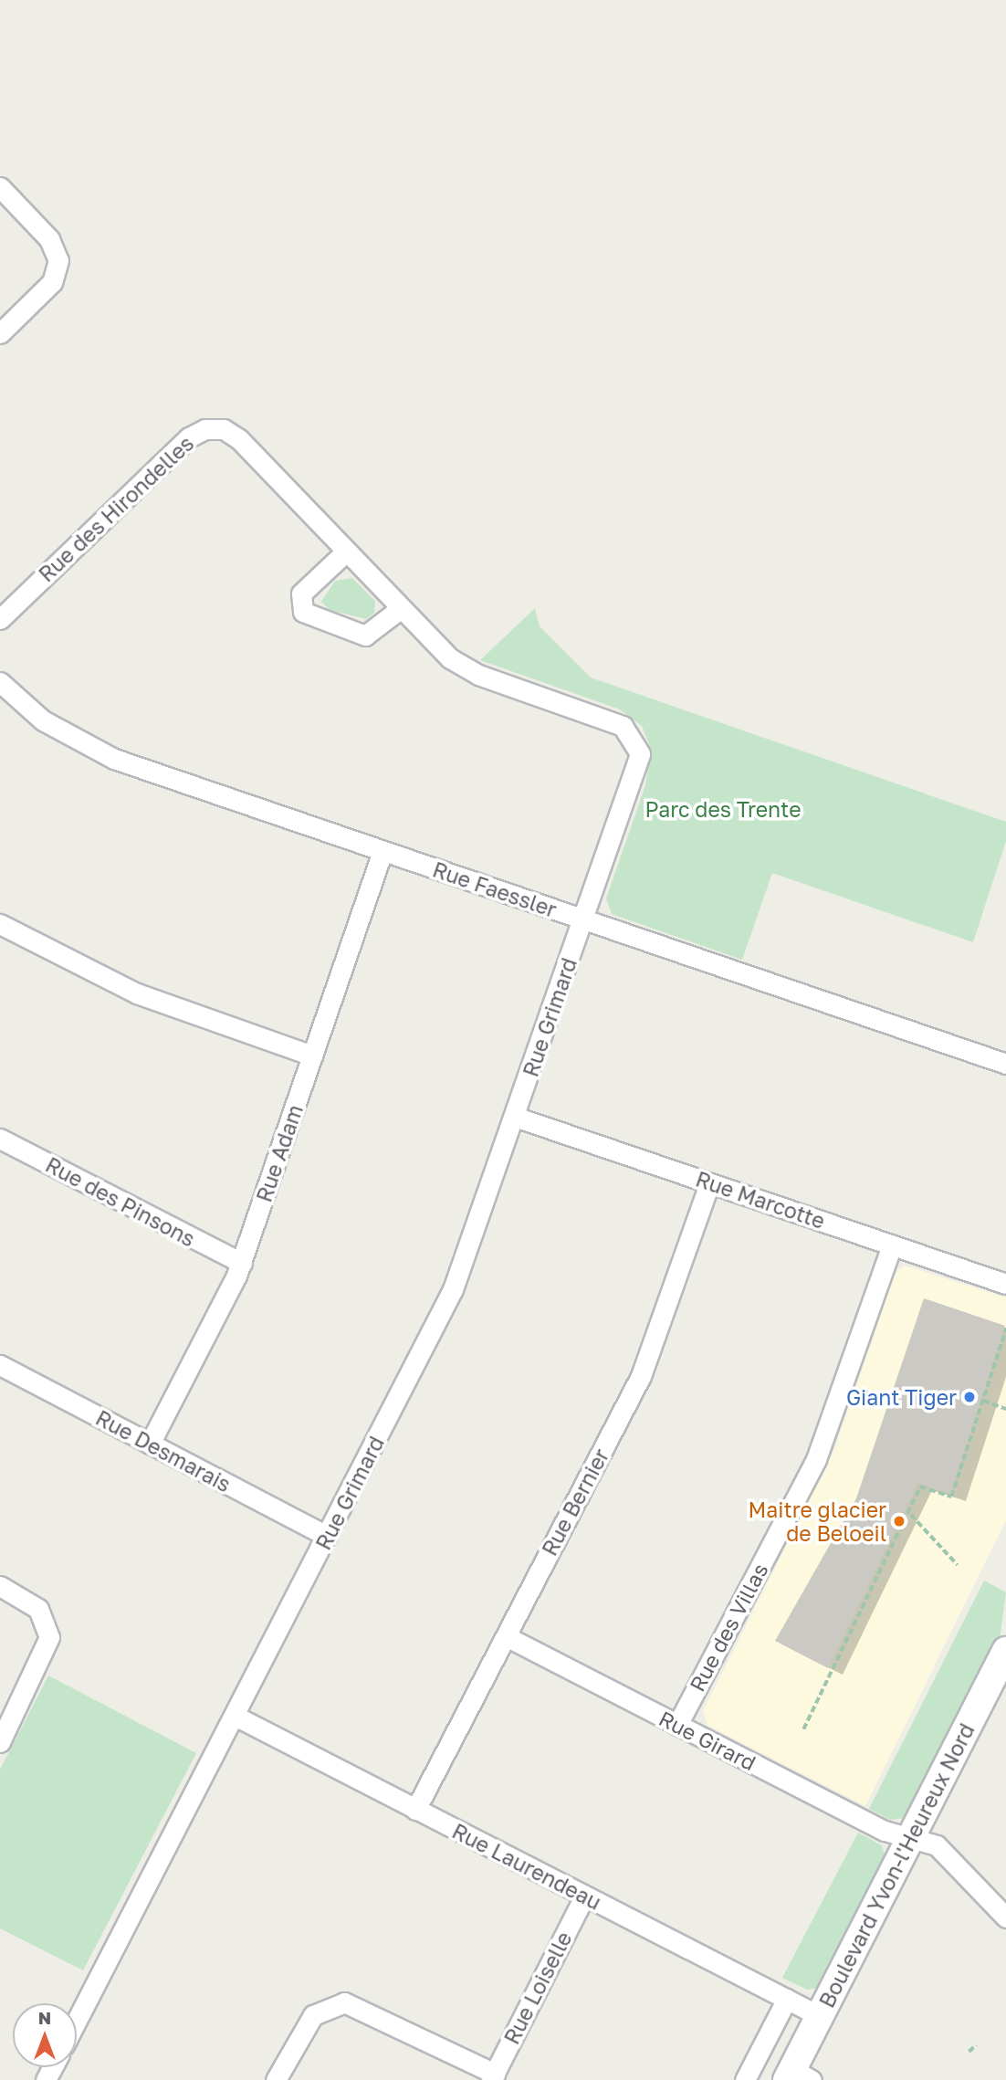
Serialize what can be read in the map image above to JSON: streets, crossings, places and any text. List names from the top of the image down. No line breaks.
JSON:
{"streets":{"street":["Rue des Hirondelles","Rue Faessler","Rue Grimard","Rue Adam","Rue Marcotte","Rue des Pinsons","Rue Desmarais","Rue Bernier","Rue des Villas","Rue Girard","Boulevard Yvon-l'Heureux Nord","Rue Laurendeau","Rue Loiselle"]},"crossings":[["Rue des Hirondelles","Rue Faessler"],["Rue des Hirondelles","Rue Grimard"],["Rue Faessler","Rue Grimard"],["Rue Faessler","Rue Adam"],["Rue Grimard","Rue Marcotte"],["Rue Grimard","Rue Desmarais"],["Rue Grimard","Rue Laurendeau"],["Rue Adam","Rue des Pinsons"],["Rue Adam","Rue Desmarais"],["Rue Marcotte","Rue Bernier"],["Rue Marcotte","Rue des Villas"],["Rue Bernier","Rue Girard"],["Rue Bernier","Rue Laurendeau"],["Rue des Villas","Rue Girard"],["Rue Girard","Boulevard Yvon-l'Heureux Nord"],["Boulevard Yvon-l'Heureux Nord","Rue Laurendeau"],["Rue Laurendeau","Rue Loiselle"]],"parks":["Parc des Trente"],"places":["Giant Tiger","Maitre glacier de Beloeil"],"north":"top"}
